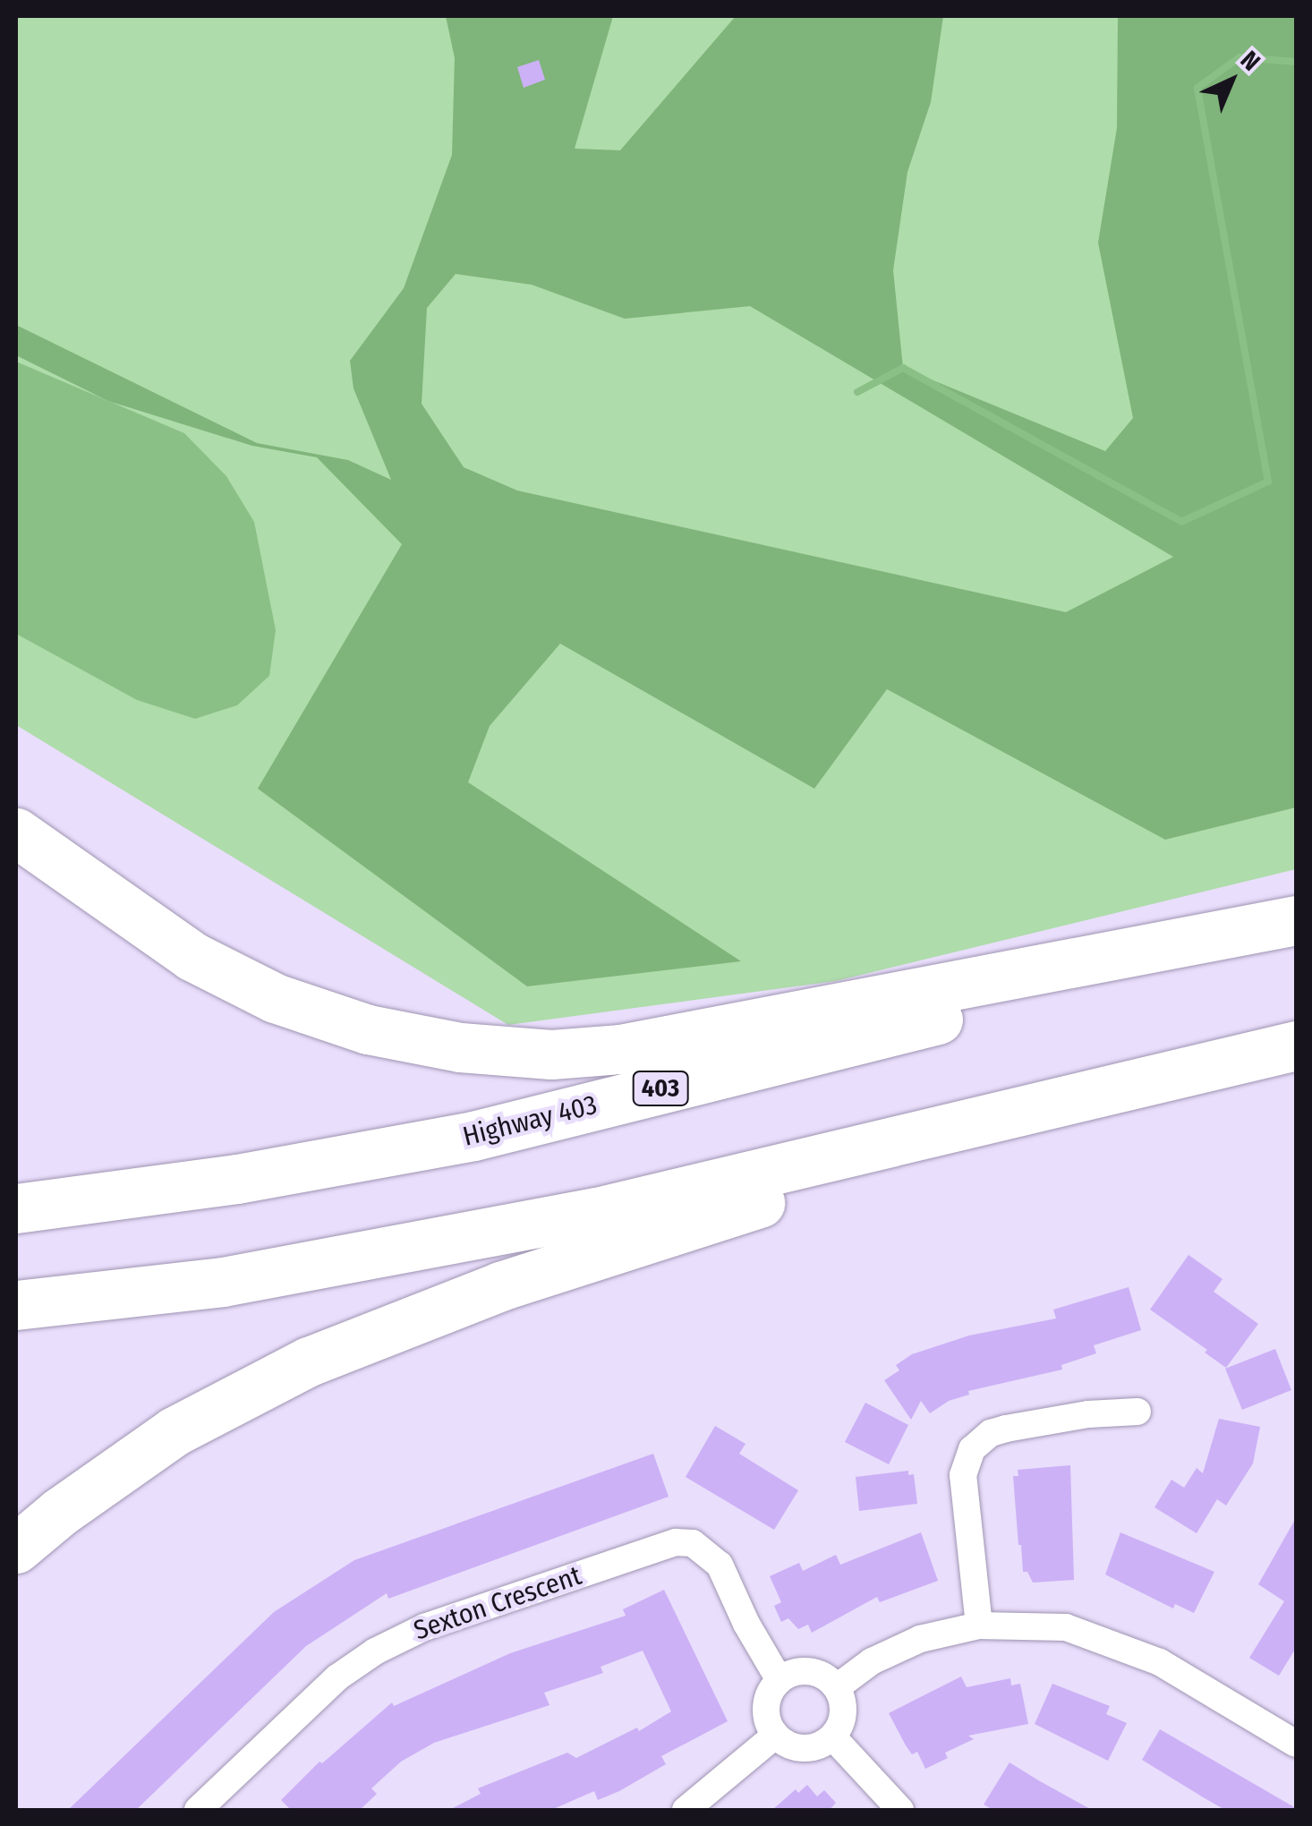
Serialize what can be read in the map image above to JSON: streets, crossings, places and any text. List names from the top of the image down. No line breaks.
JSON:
{"streets":{"highway":["403","Highway 403"],"street":["Sexton Crescent"]},"north":"top right"}
